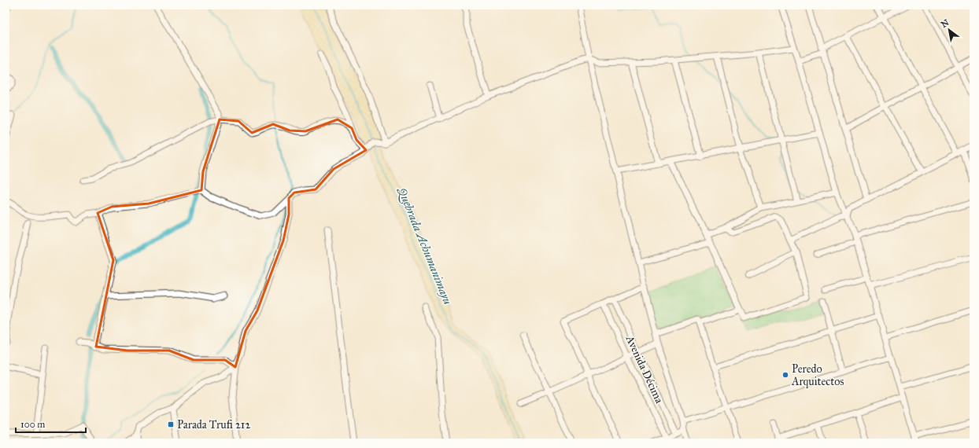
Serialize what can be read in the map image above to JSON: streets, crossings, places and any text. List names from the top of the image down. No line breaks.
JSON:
{"streets":{"street":["Avenida Décima"]},"water":["Quebrada Achumanimayu"],"places":{"other":["Peredo Arquitectos"],"transit":["Parada Trufi 212"]},"scale_bar":"100 m","north":"top left"}
